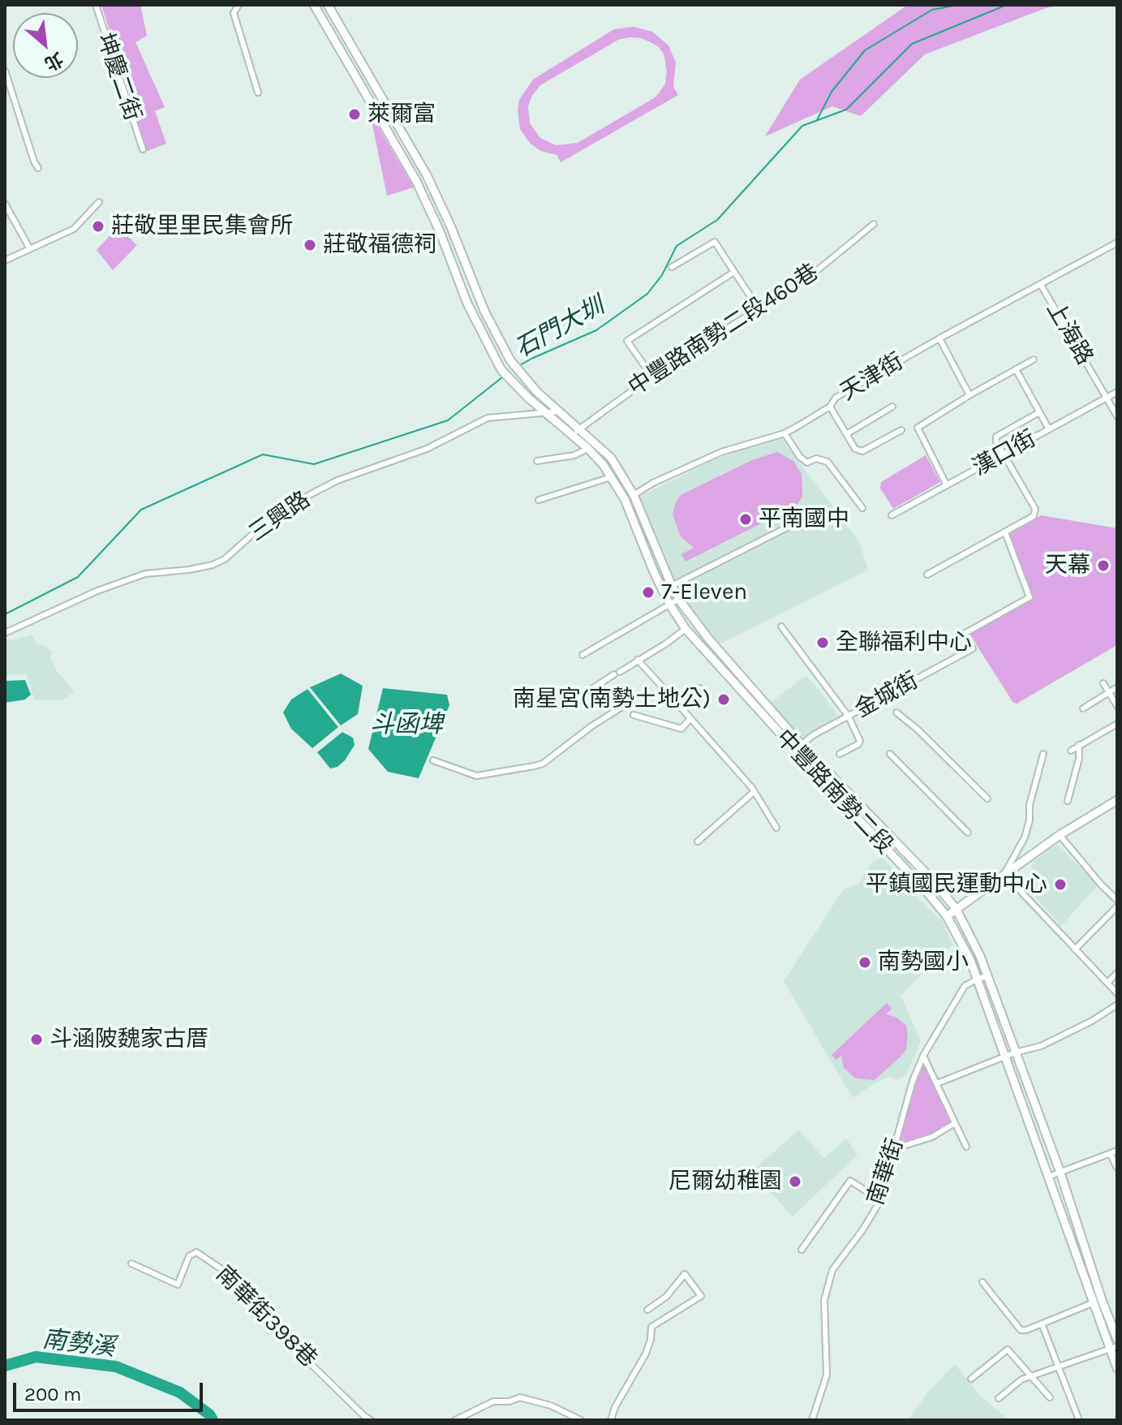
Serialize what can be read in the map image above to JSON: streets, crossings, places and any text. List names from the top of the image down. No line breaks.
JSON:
{"streets":{"main road":["中豐路南勢二段"],"street":["坤慶二街","中豐路南勢二段460巷","上海路","天津街","漢口街","三興路","金城街","南華街","南華街398巷"]},"crossings":[["中豐路南勢二段460巷","中豐路南勢二段"],["上海路","天津街"],["上海路","漢口街"],["天津街","中豐路南勢二段"],["三興路","中豐路南勢二段"],["金城街","中豐路南勢二段"],["中豐路南勢二段","南華街"]],"water":["石門大圳","斗函埤","南勢溪"],"places":["萊爾富","莊敬里里民集會所","莊敬福德祠","平南國中","天幕","7-Eleven","全聯福利中心","南星宮(南勢土地公)","平鎮國民運動中心","南勢國小","斗涵陂魏家古厝","尼爾幼稚園"],"scale_bar":"200 m","north":"bottom right"}
